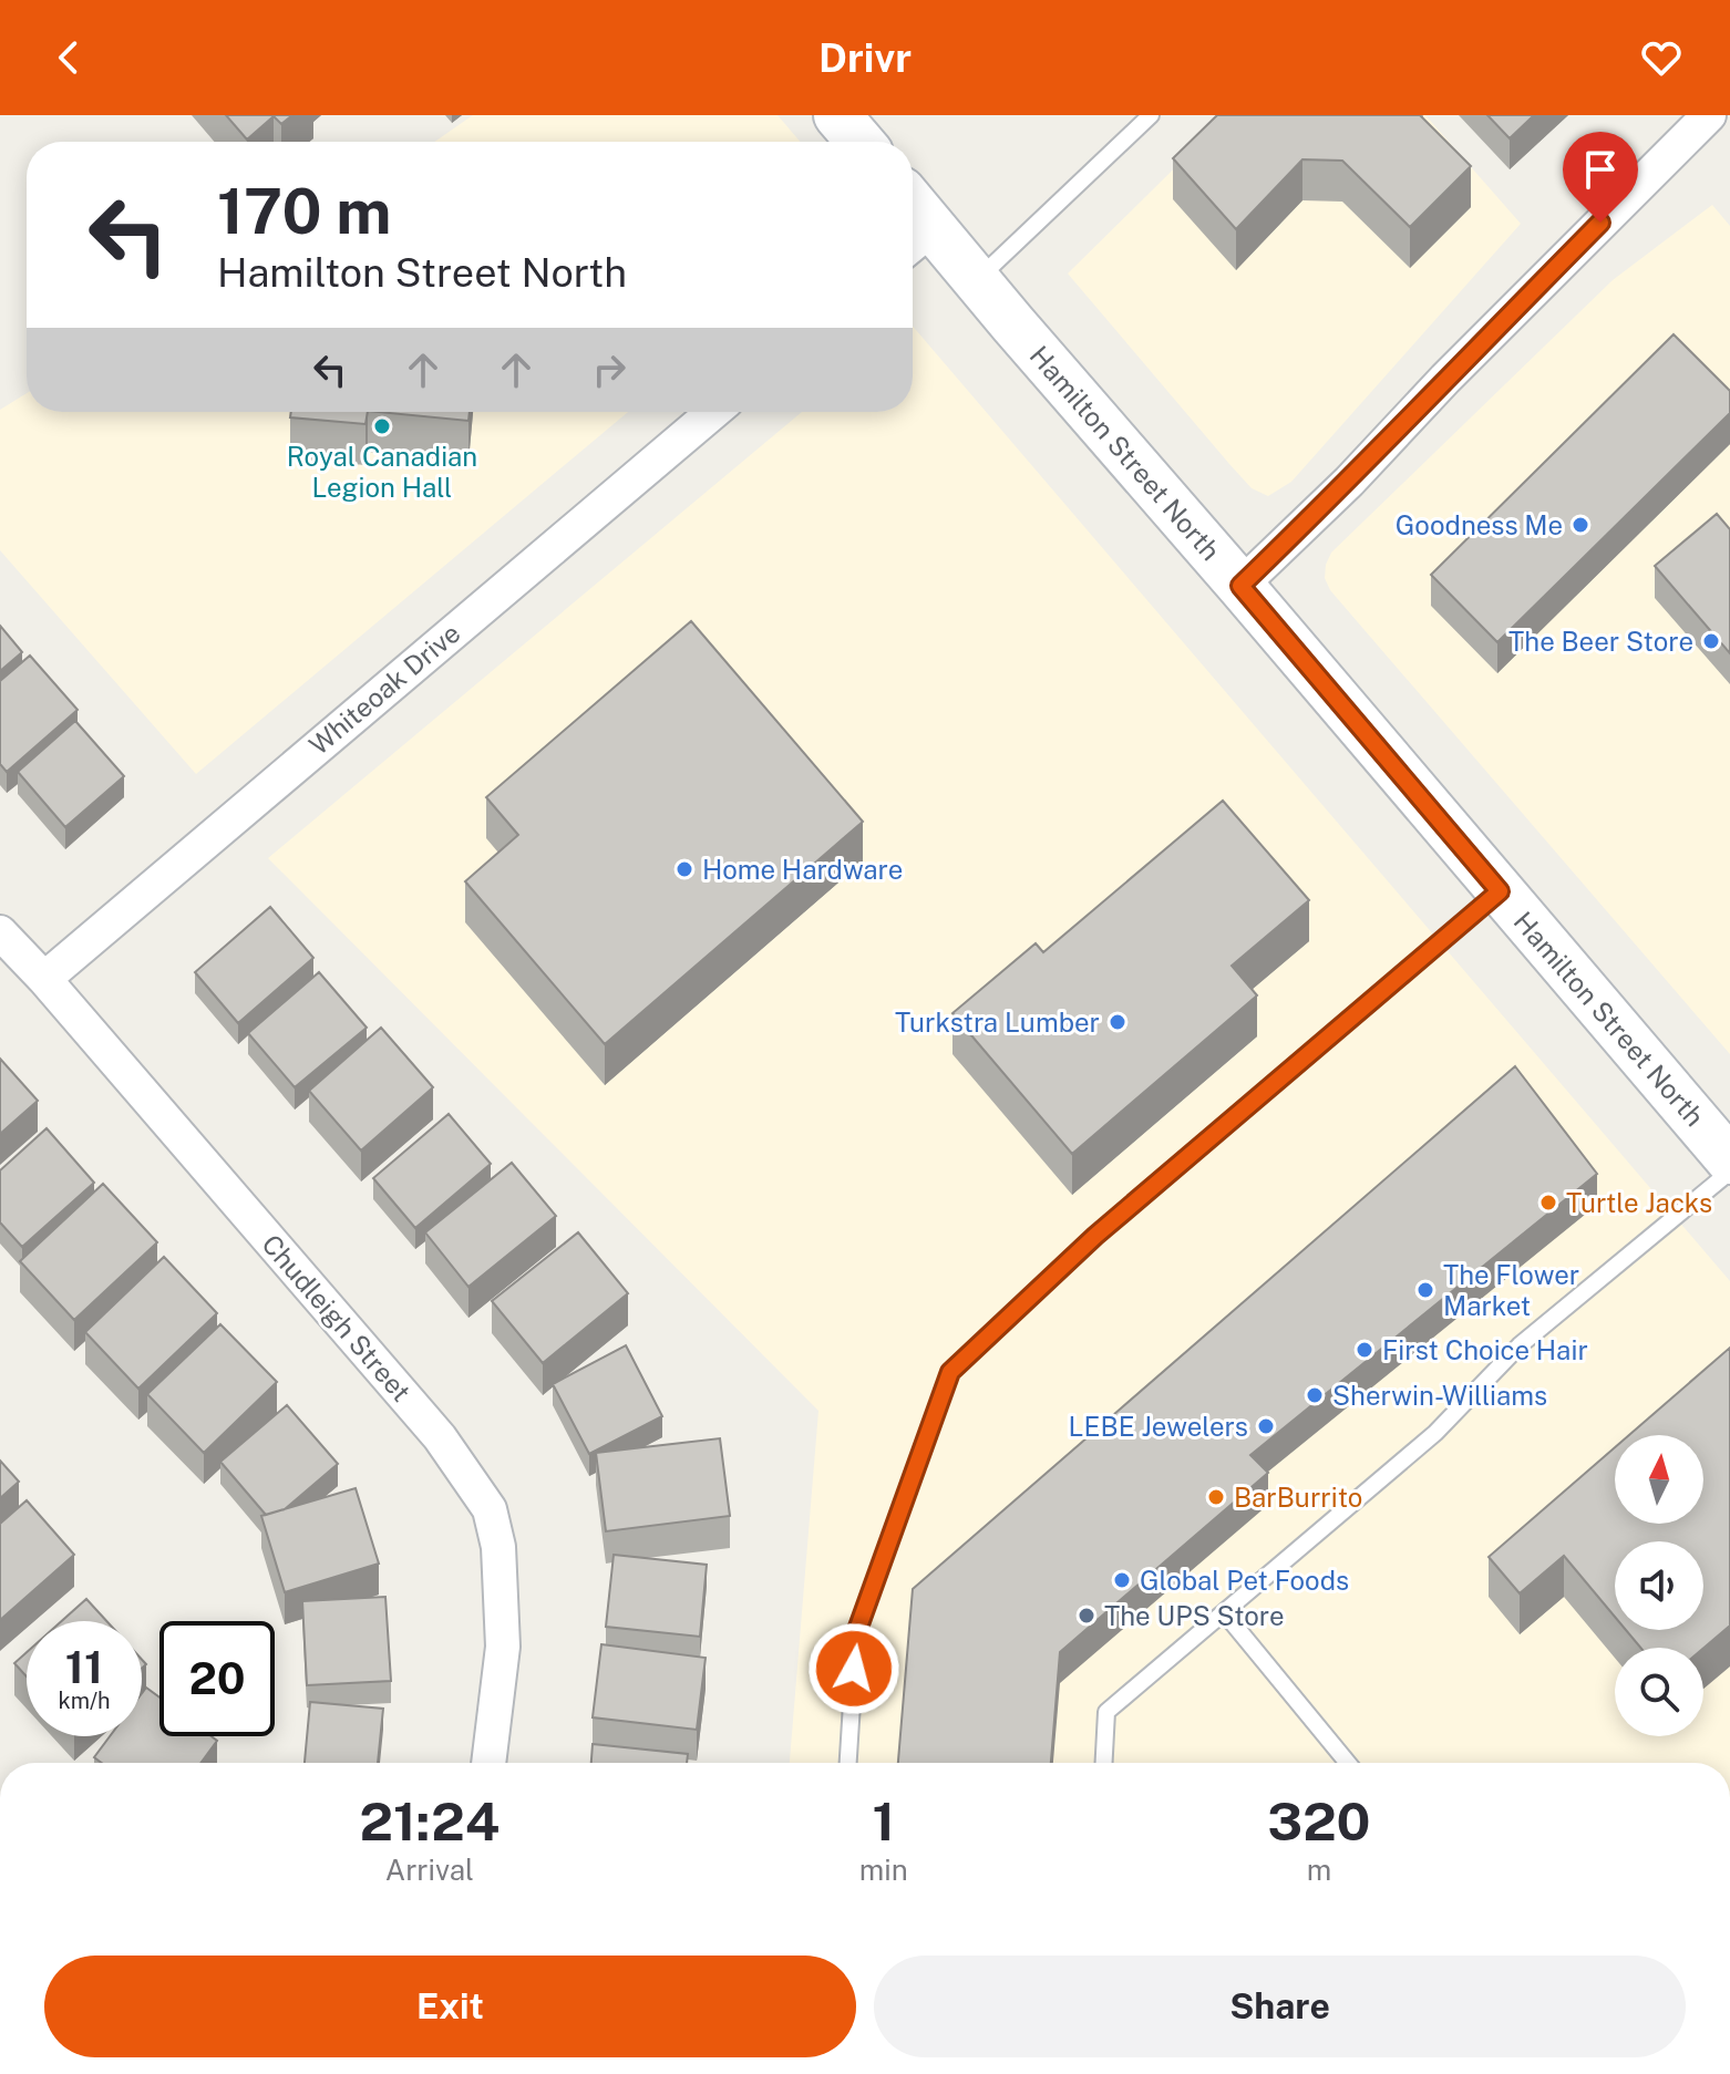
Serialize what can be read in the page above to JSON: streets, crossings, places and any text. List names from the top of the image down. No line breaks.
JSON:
{"streets":{"main road":["Hamilton Street North"],"street":["Whiteoak Drive","Chudleigh Street"]},"crossings":[["Whiteoak Drive","Chudleigh Street"]],"places":["Royal Canadian Legion Hall","Goodness Me","The Beer Store","Home Hardware","Turkstra Lumber","Turtle Jacks","The Flower Market","First Choice Hair","Sherwin-Williams","LEBE Jewelers","BarBurrito","Global Pet Foods","The UPS Store"],"north":"top","page":{"header":"Drivr","turn":["170 m","Hamilton Street North"],"speed":"11 km/h","limit":"20","eta":["21:24","Arrival","1","min","320","m"],"buttons":["Exit","Share"]}}
